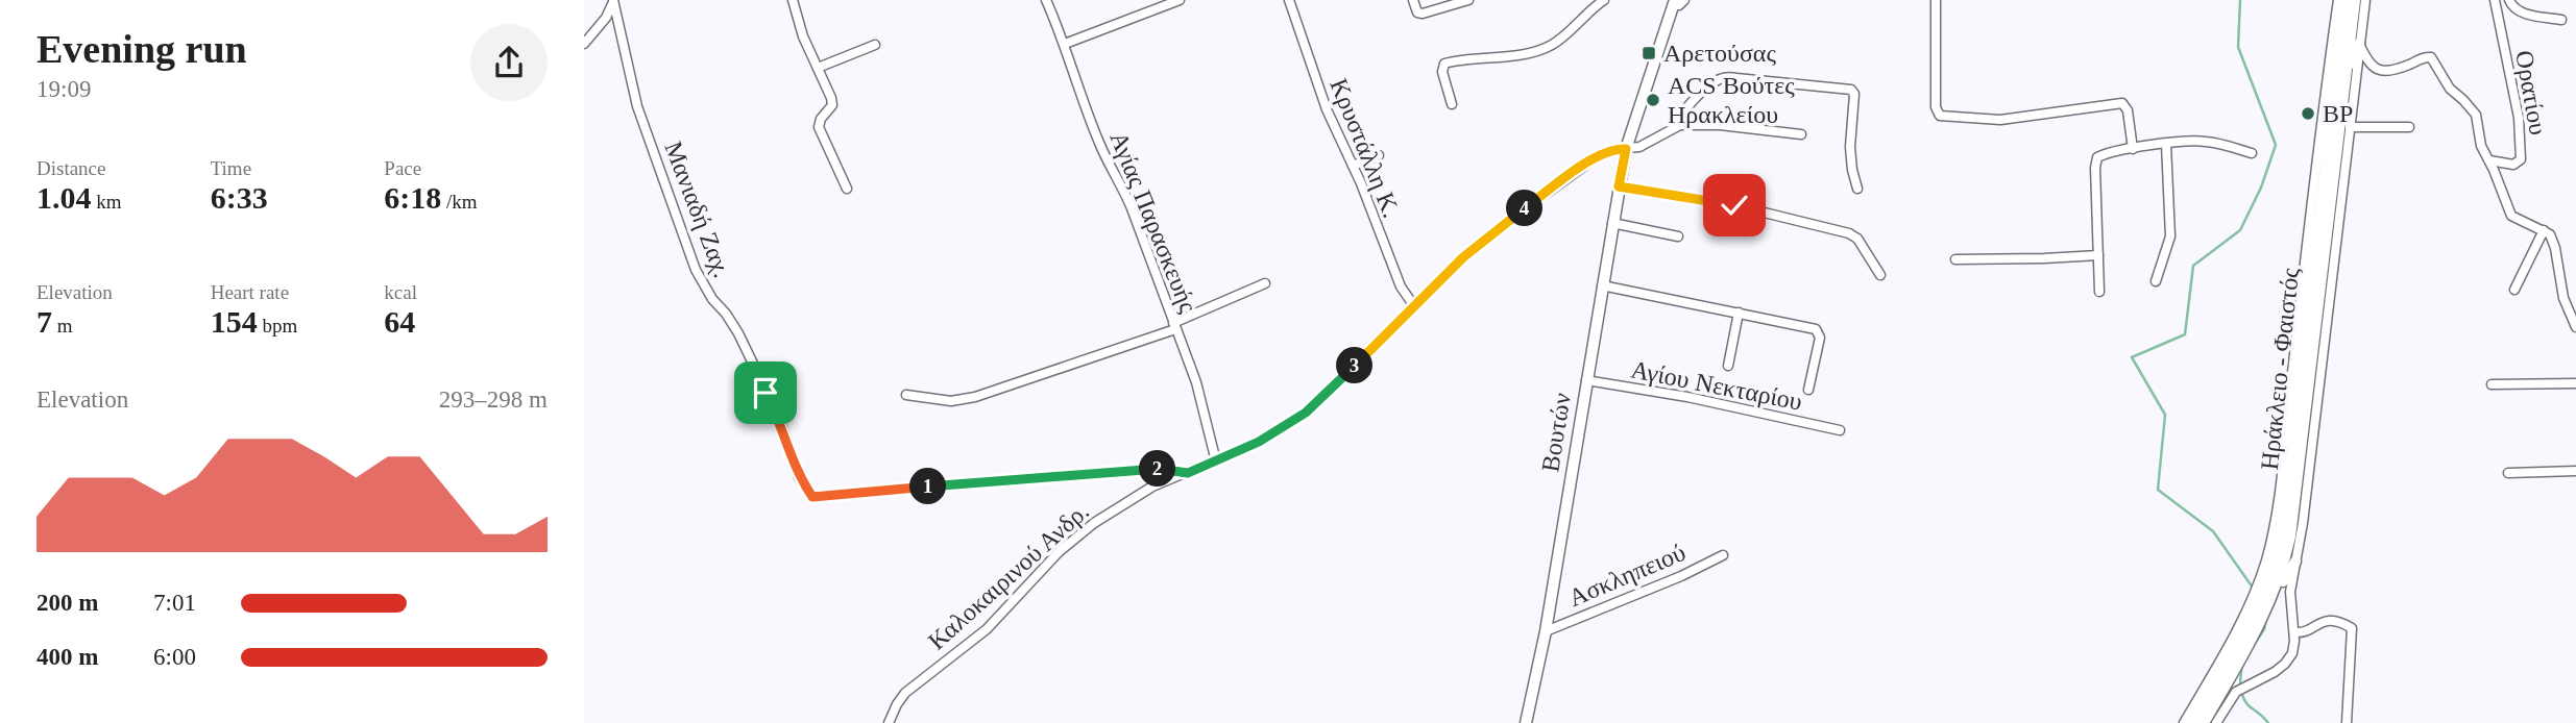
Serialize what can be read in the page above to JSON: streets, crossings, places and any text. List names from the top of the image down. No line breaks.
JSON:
{"streets":{"main road":["Ηράκλειο - Φαιστός","Βουτών"],"street":["Ορατίου","Κρυστάλλη Κ.","Μανιαδή Ζαχ.","Αγίας Παρασκευής","Αγίου Νεκταρίου","Ασκληπειού","Καλοκαιρινού Ανδρ."]},"crossings":[["Κρυστάλλη Κ.","Καλοκαιρινού Ανδρ."],["Μανιαδή Ζαχ.","Καλοκαιρινού Ανδρ."],["Αγίας Παρασκευής","Καλοκαιρινού Ανδρ."],["Αγίου Νεκταρίου","Βουτών"],["Βουτών","Ασκληπειού"],["Βουτών","Καλοκαιρινού Ανδρ."]],"places":{"transit":["Αρετούσας"],"other":["ACS Βούτες Ηρακλείου","BP"]},"page":{"heading":["Evening run","19:09"],"stats":[["Distance","1.04 km"],["Time","6:33"],["Pace","6:18 /km"],["Elevation","7 m"],["Heart rate","154 bpm"],["kcal","64"]],"pins":["4","3","2","1"],"chart":["Elevation","293–298 m"],"list":[{"name":"200 m","note":"7:01"},{"name":"400 m","note":"6:00"}]}}
